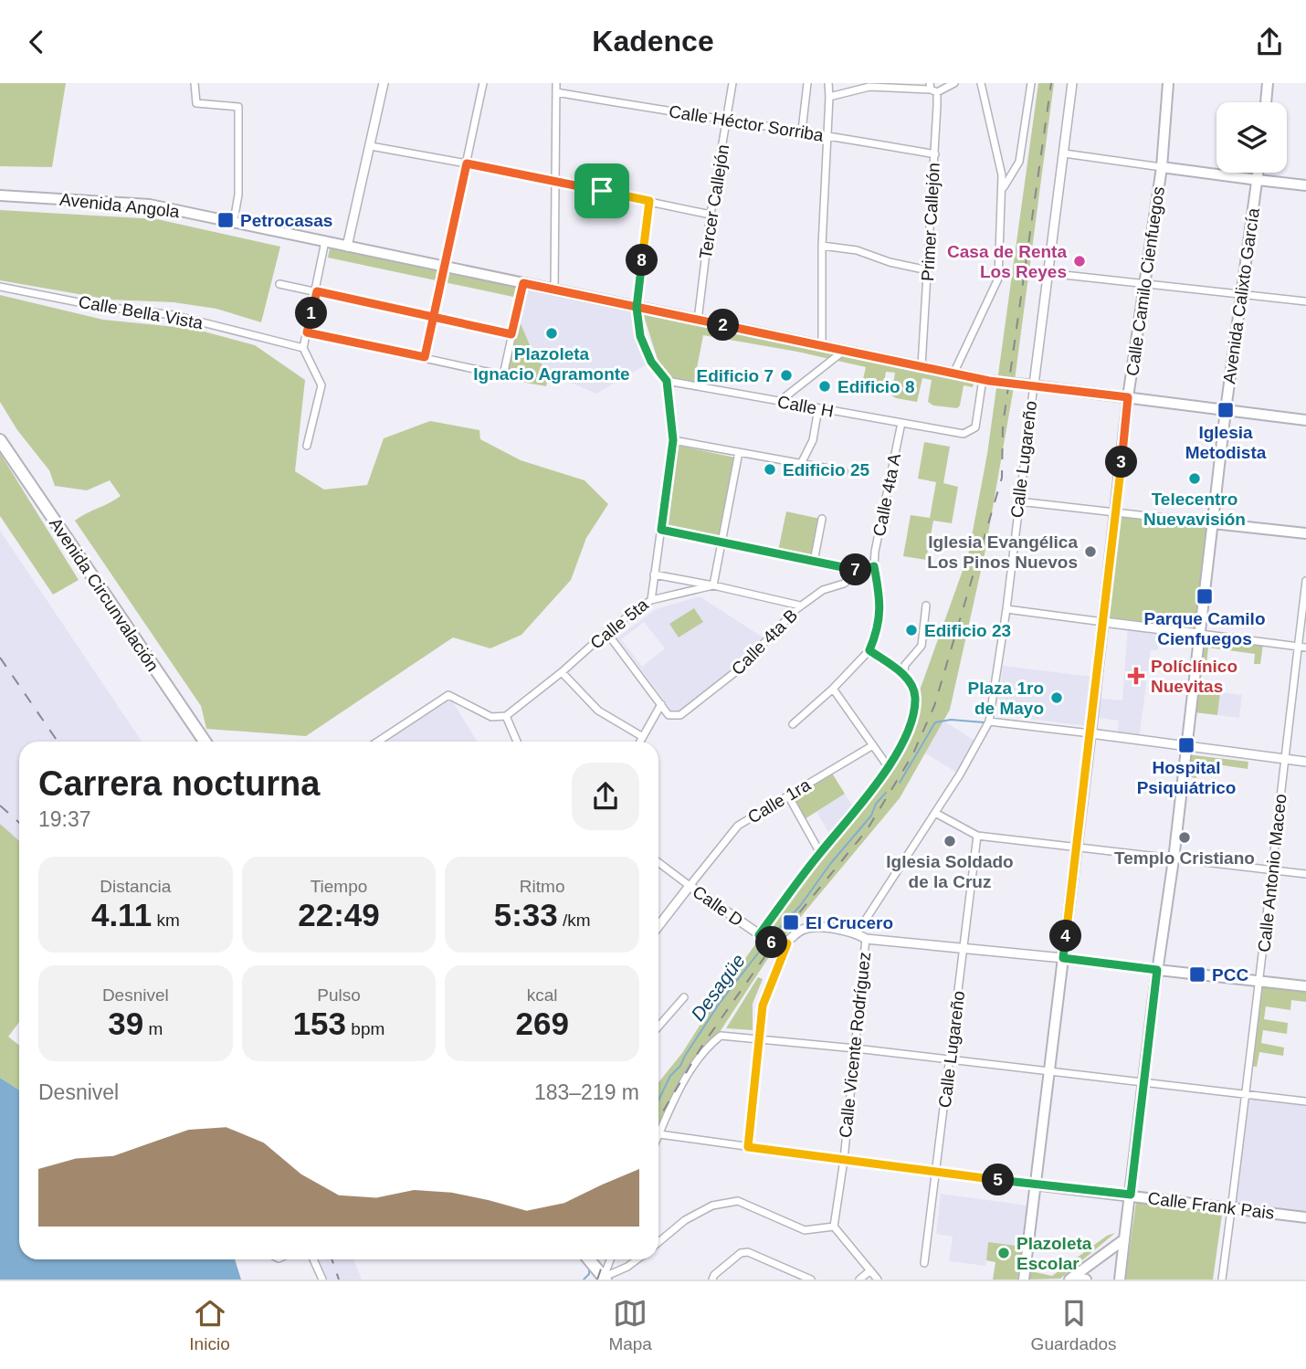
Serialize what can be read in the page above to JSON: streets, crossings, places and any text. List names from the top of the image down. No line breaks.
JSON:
{"streets":{"highway":["Avenida Circunvalación"],"main road":["Avenida Angola","Calle Camilo Cienfuegos","Avenida Calixto García","Calle Frank Pais"],"street":["Calle Héctor Sorriba","Tercer Callejón","Primer Callejón","Calle Bella Vista","Calle H","Calle Lugareño","Calle 4ta A","Calle 5ta","Calle 4ta B","Calle 1ra","Calle Antonio Maceo","Calle D","Calle Vicente Rodríguez"]},"crossings":[["Calle Héctor Sorriba","Tercer Callejón"],["Calle Héctor Sorriba","Primer Callejón"],["Tercer Callejón","Avenida Angola"],["Avenida Angola","Primer Callejón"],["Avenida Angola","Calle Camilo Cienfuegos"],["Avenida Angola","Avenida Calixto García"],["Avenida Angola","Calle H"],["Avenida Angola","Calle Lugareño"],["Calle Camilo Cienfuegos","Calle Frank Pais"],["Avenida Calixto García","Calle Frank Pais"],["Calle H","Calle 4ta A"],["Calle H","Calle 5ta"],["Calle Lugareño","Calle Vicente Rodríguez"],["Calle Lugareño","Calle Frank Pais"],["Calle 4ta A","Calle 4ta B"],["Calle 1ra","Calle D"],["Calle Antonio Maceo","Calle Frank Pais"],["Calle Vicente Rodríguez","Calle Frank Pais"]],"water":["Desagüe"],"places":{"transit":["Petrocasas","Iglesia Metodista","Parque Camilo Cienfuegos","Hospital Psiquiátrico","El Crucero","PCC"],"other":["Casa de Renta Los Reyes","Plazoleta Ignacio Agramonte","Edificio 7","Edificio 8","Edificio 25","Telecentro Nuevavisión","Iglesia Evangélica Los Pinos Nuevos","Edificio 23","Plaza 1ro de Mayo","Templo Cristiano","Iglesia Soldado de la Cruz","Plazoleta Escolar"],"health":["Políclínico Nuevitas"]},"page":{"header":"Kadence","pins":["8","1","2","3","7","4","6","5"],"heading":["Carrera nocturna","19:37"],"stats":[["Distancia","4.11 km"],["Tiempo","22:49"],["Ritmo","5:33 /km"],["Desnivel","39 m"],["Pulso","153 bpm"],["kcal","269"]],"chart":["Desnivel","183–219 m"],"tabs":["Inicio","Mapa","Guardados"]}}
